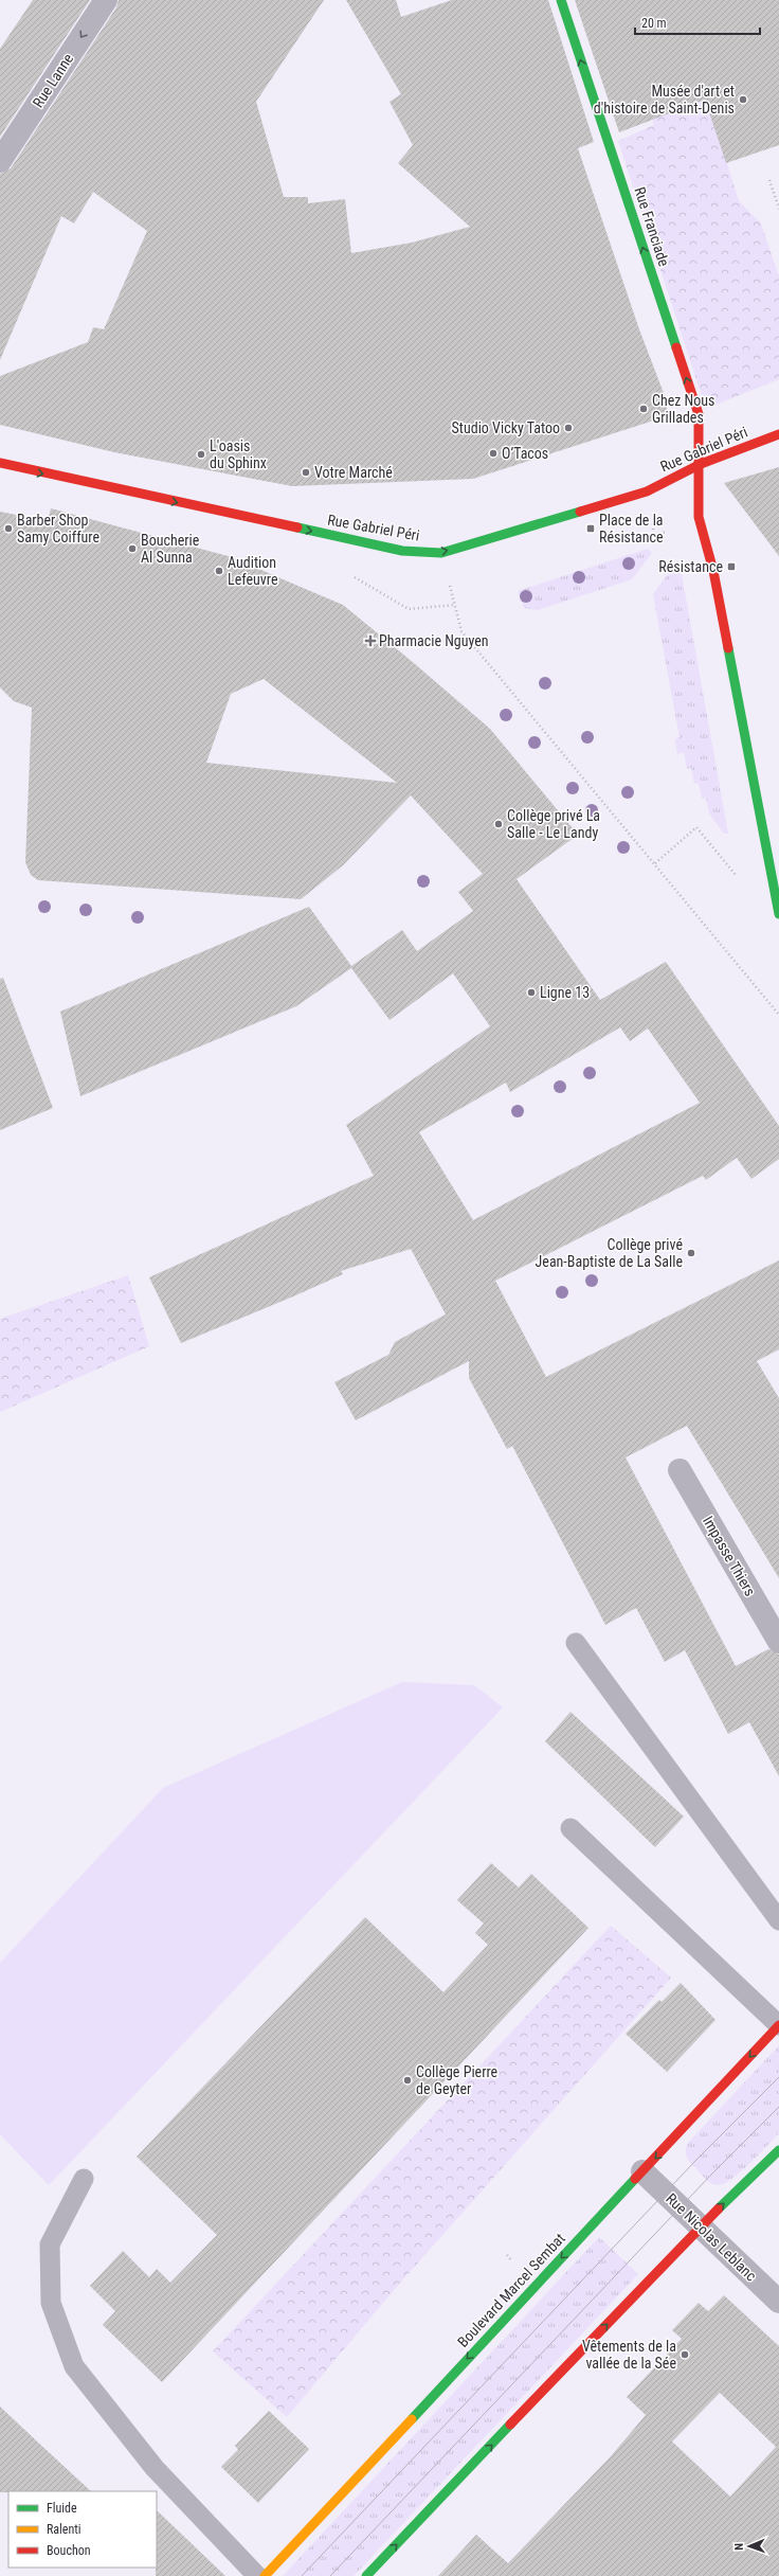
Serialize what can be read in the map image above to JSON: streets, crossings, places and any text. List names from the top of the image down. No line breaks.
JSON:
{"streets":{"street":["Rue Lanne","Rue Franciade","Rue Gabriel Péri","Impasse Thiers","Rue Nicolas Leblanc","Boulevard Marcel Sembat"]},"crossings":[["Rue Franciade","Rue Gabriel Péri"],["Rue Nicolas Leblanc","Boulevard Marcel Sembat"]],"one_way":["Rue Lanne","Rue Franciade","Rue Gabriel Péri"],"places":{"other":["Musée d'art et d'histoire de Saint-Denis","Chez Nous Grillades","Studio Vicky Tatoo","O’Tacos","L'oasis du Sphinx","Votre Marché","Barber Shop Samy Coiffure","Boucherie Al Sunna","Audition Lefeuvre","Collège privé La Salle - Le Landy","Ligne 13","Collège privé Jean-Baptiste de La Salle","Collège Pierre de Geyter","Vêtements de la vallée de la Sée"],"transit":["Place de la Résistance","Résistance"],"health":["Pharmacie Nguyen"]},"legend":["Fluide","Ralenti","Bouchon"],"scale_bar":"20 m","north":"left"}
